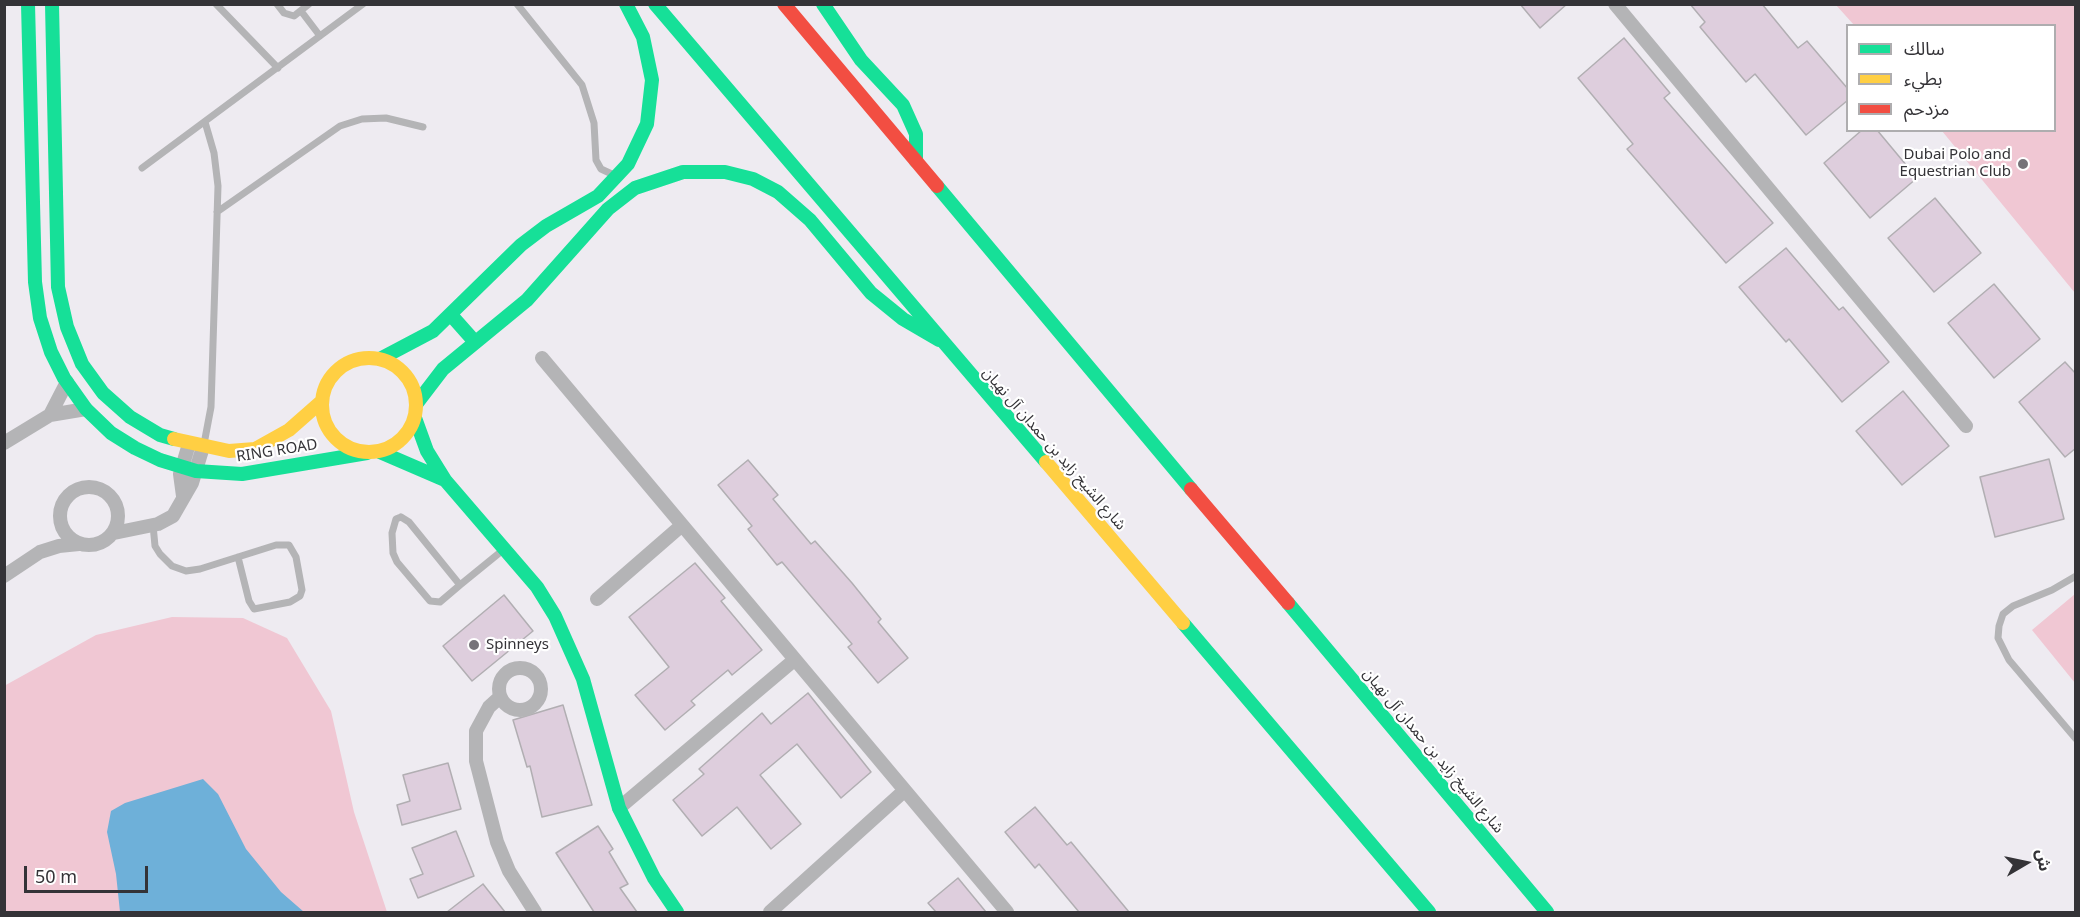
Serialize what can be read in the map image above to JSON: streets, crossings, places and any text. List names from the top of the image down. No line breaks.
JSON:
{"streets":{"street":["شارع الشيخ زايد بن حمدان آل نهيان","RING ROAD"]},"places":["Dubai Polo and Equestrian Club","Spinneys"],"legend":["سالك","بطيء","مزدحم"],"scale_bar":"50 m","north":"right"}
